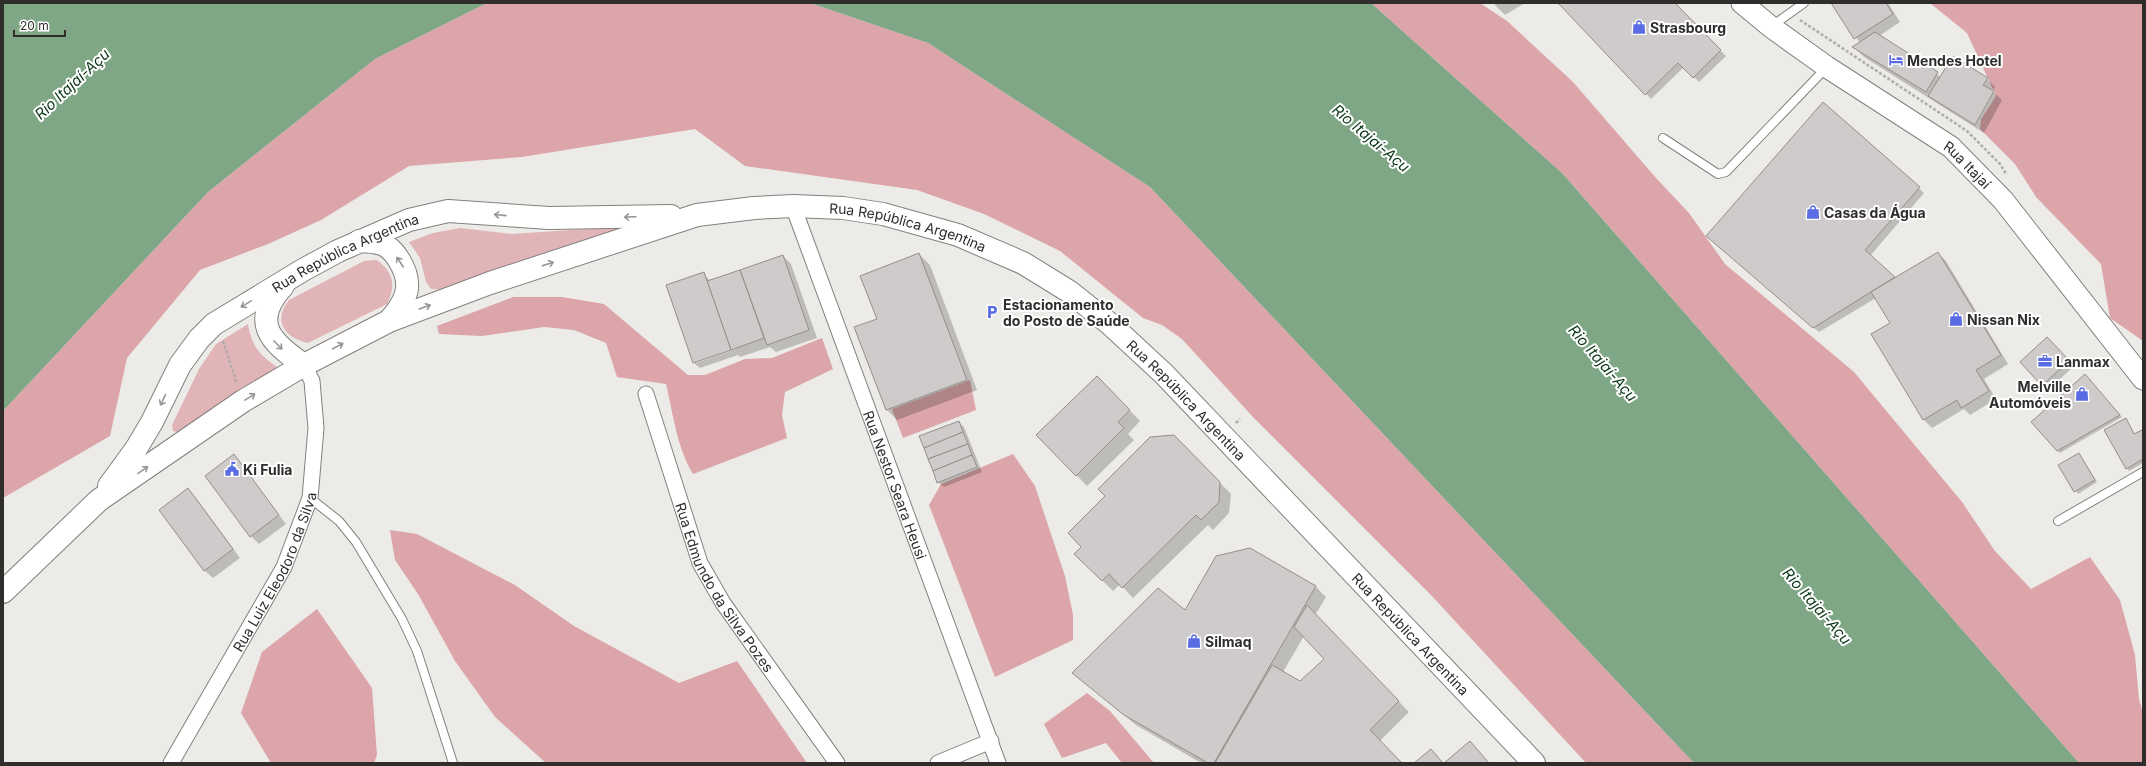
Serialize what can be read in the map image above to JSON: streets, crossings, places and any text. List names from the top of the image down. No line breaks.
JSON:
{"streets":{"main road":["Rua Itajaí","Rua República Argentina"],"street":["Rua Nestor Seara Heusi","Rua Luiz Eleodoro da Silva","Rua Edmundo da Silva Pozes"]},"crossings":[["Rua República Argentina","Rua Nestor Seara Heusi"],["Rua República Argentina","Rua Luiz Eleodoro da Silva"]],"water":["Rio Itajaí-Açu"],"places":{"shop":["Strasbourg","Casas da Água","Nissan Nix","Melville Automóveis","Silmaq"],"hotel":["Mendes Hotel"],"parking":["Estacionamento do Posto de Saúde"],"office":["Lanmax"],"public building":["Ki Fulia"]},"scale_bar":"20 m"}
